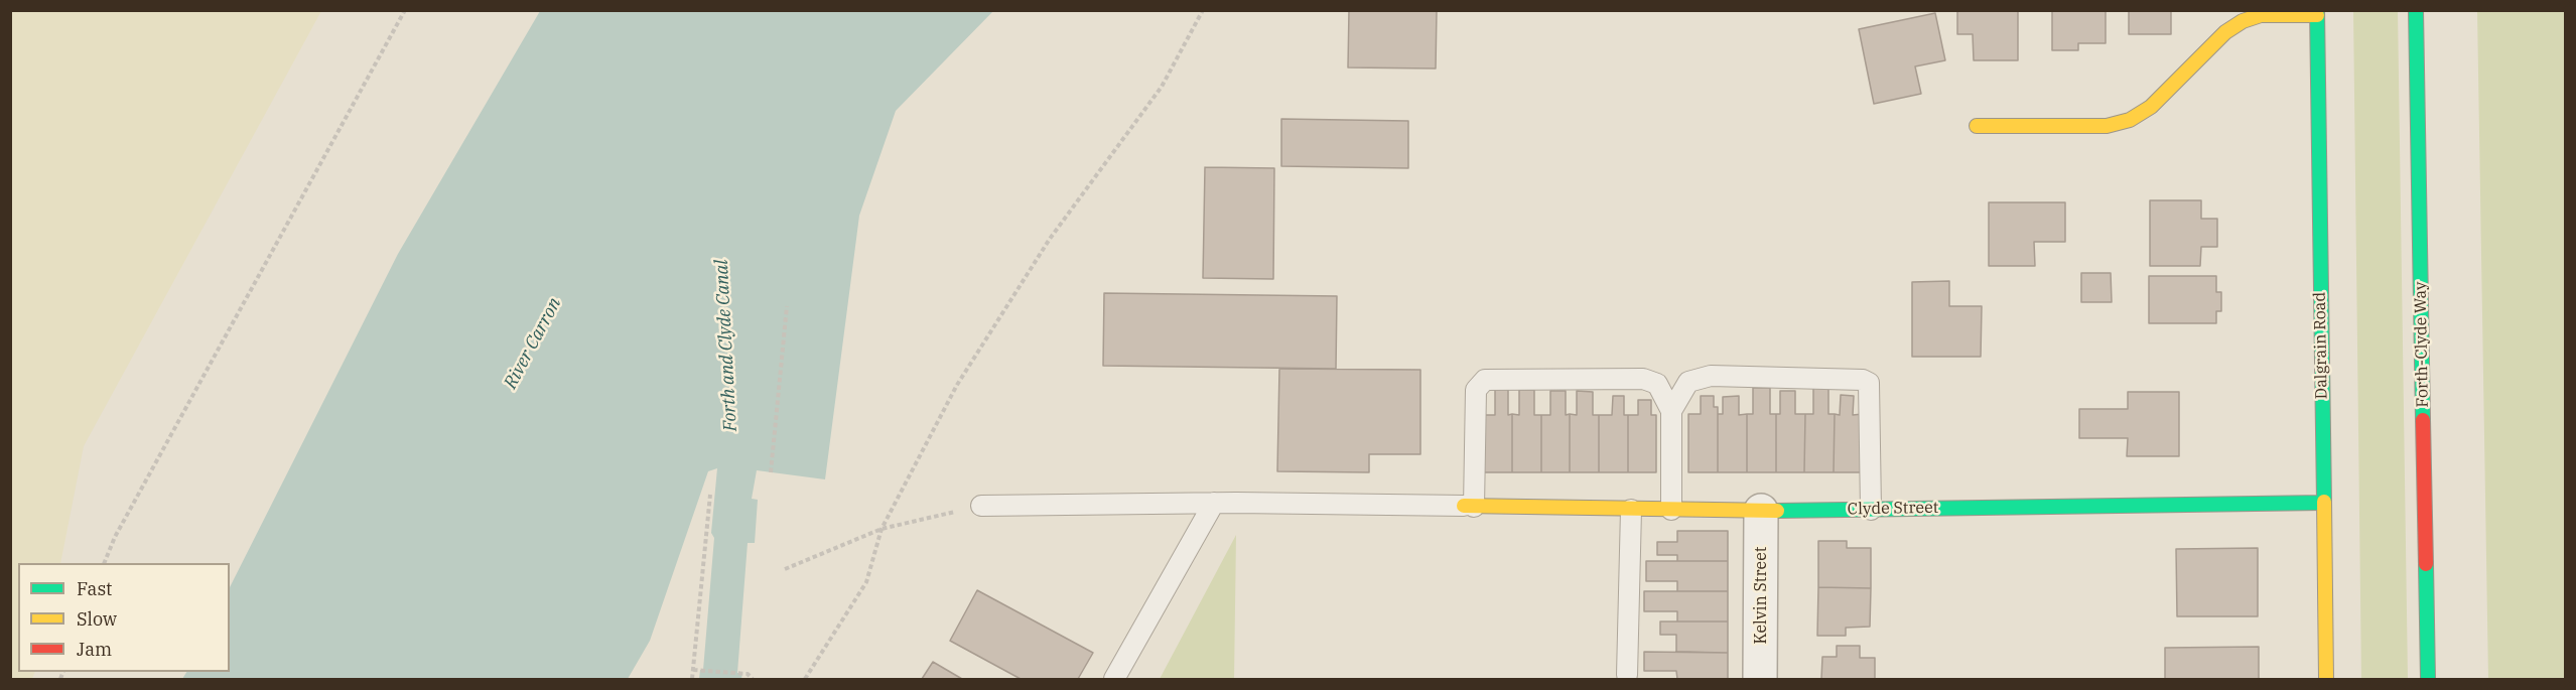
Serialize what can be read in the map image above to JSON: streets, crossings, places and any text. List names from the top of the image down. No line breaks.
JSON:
{"streets":{"street":["Forth-Clyde Way","Dalgrain Road","Clyde Street","Kelvin Street"]},"crossings":[["Dalgrain Road","Clyde Street"],["Clyde Street","Kelvin Street"]],"water":["River Carron","Forth and Clyde Canal"],"legend":["Fast","Slow","Jam"]}
